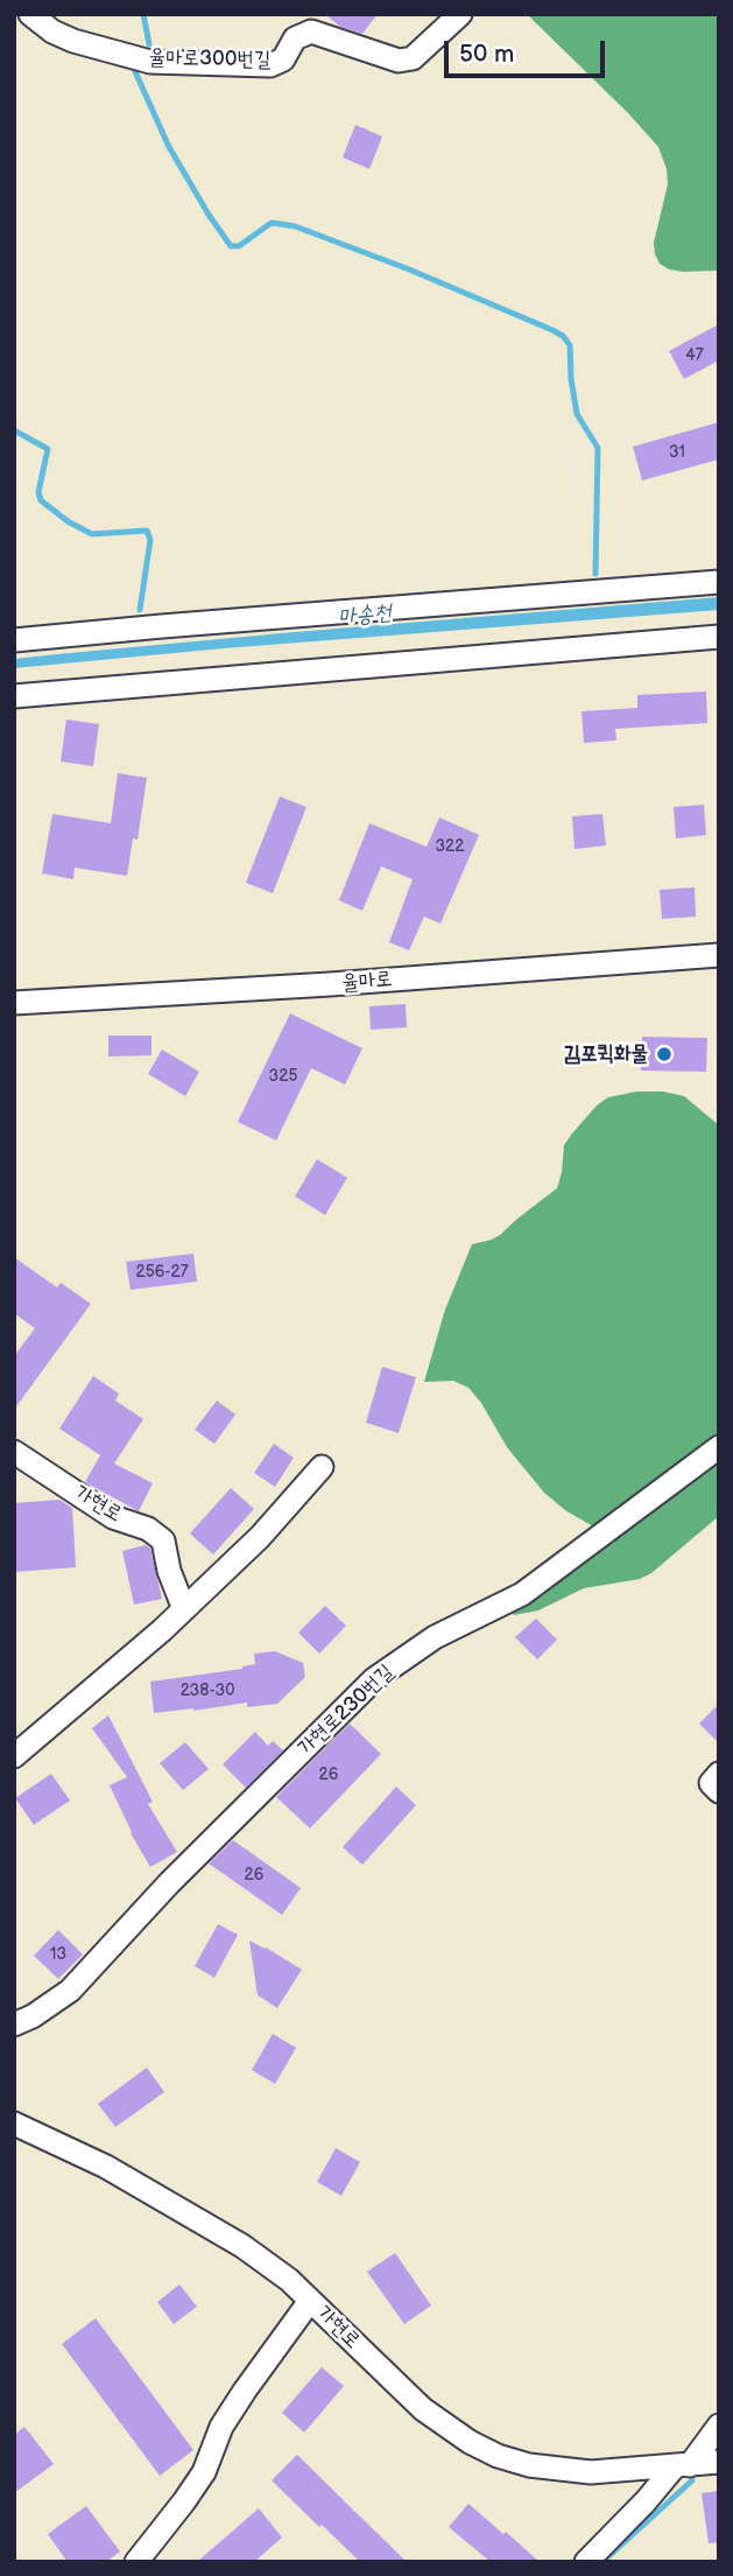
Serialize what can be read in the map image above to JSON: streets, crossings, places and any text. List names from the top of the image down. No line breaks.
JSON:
{"streets":{"street":["율마로300번길","율마로","가현로","가현로230번길"]},"water":["마송천"],"places":["김포퀵화물"],"house_numbers":["47","31","322","325","256-27","238-30","26","26","13"],"scale_bar":"50 m"}
